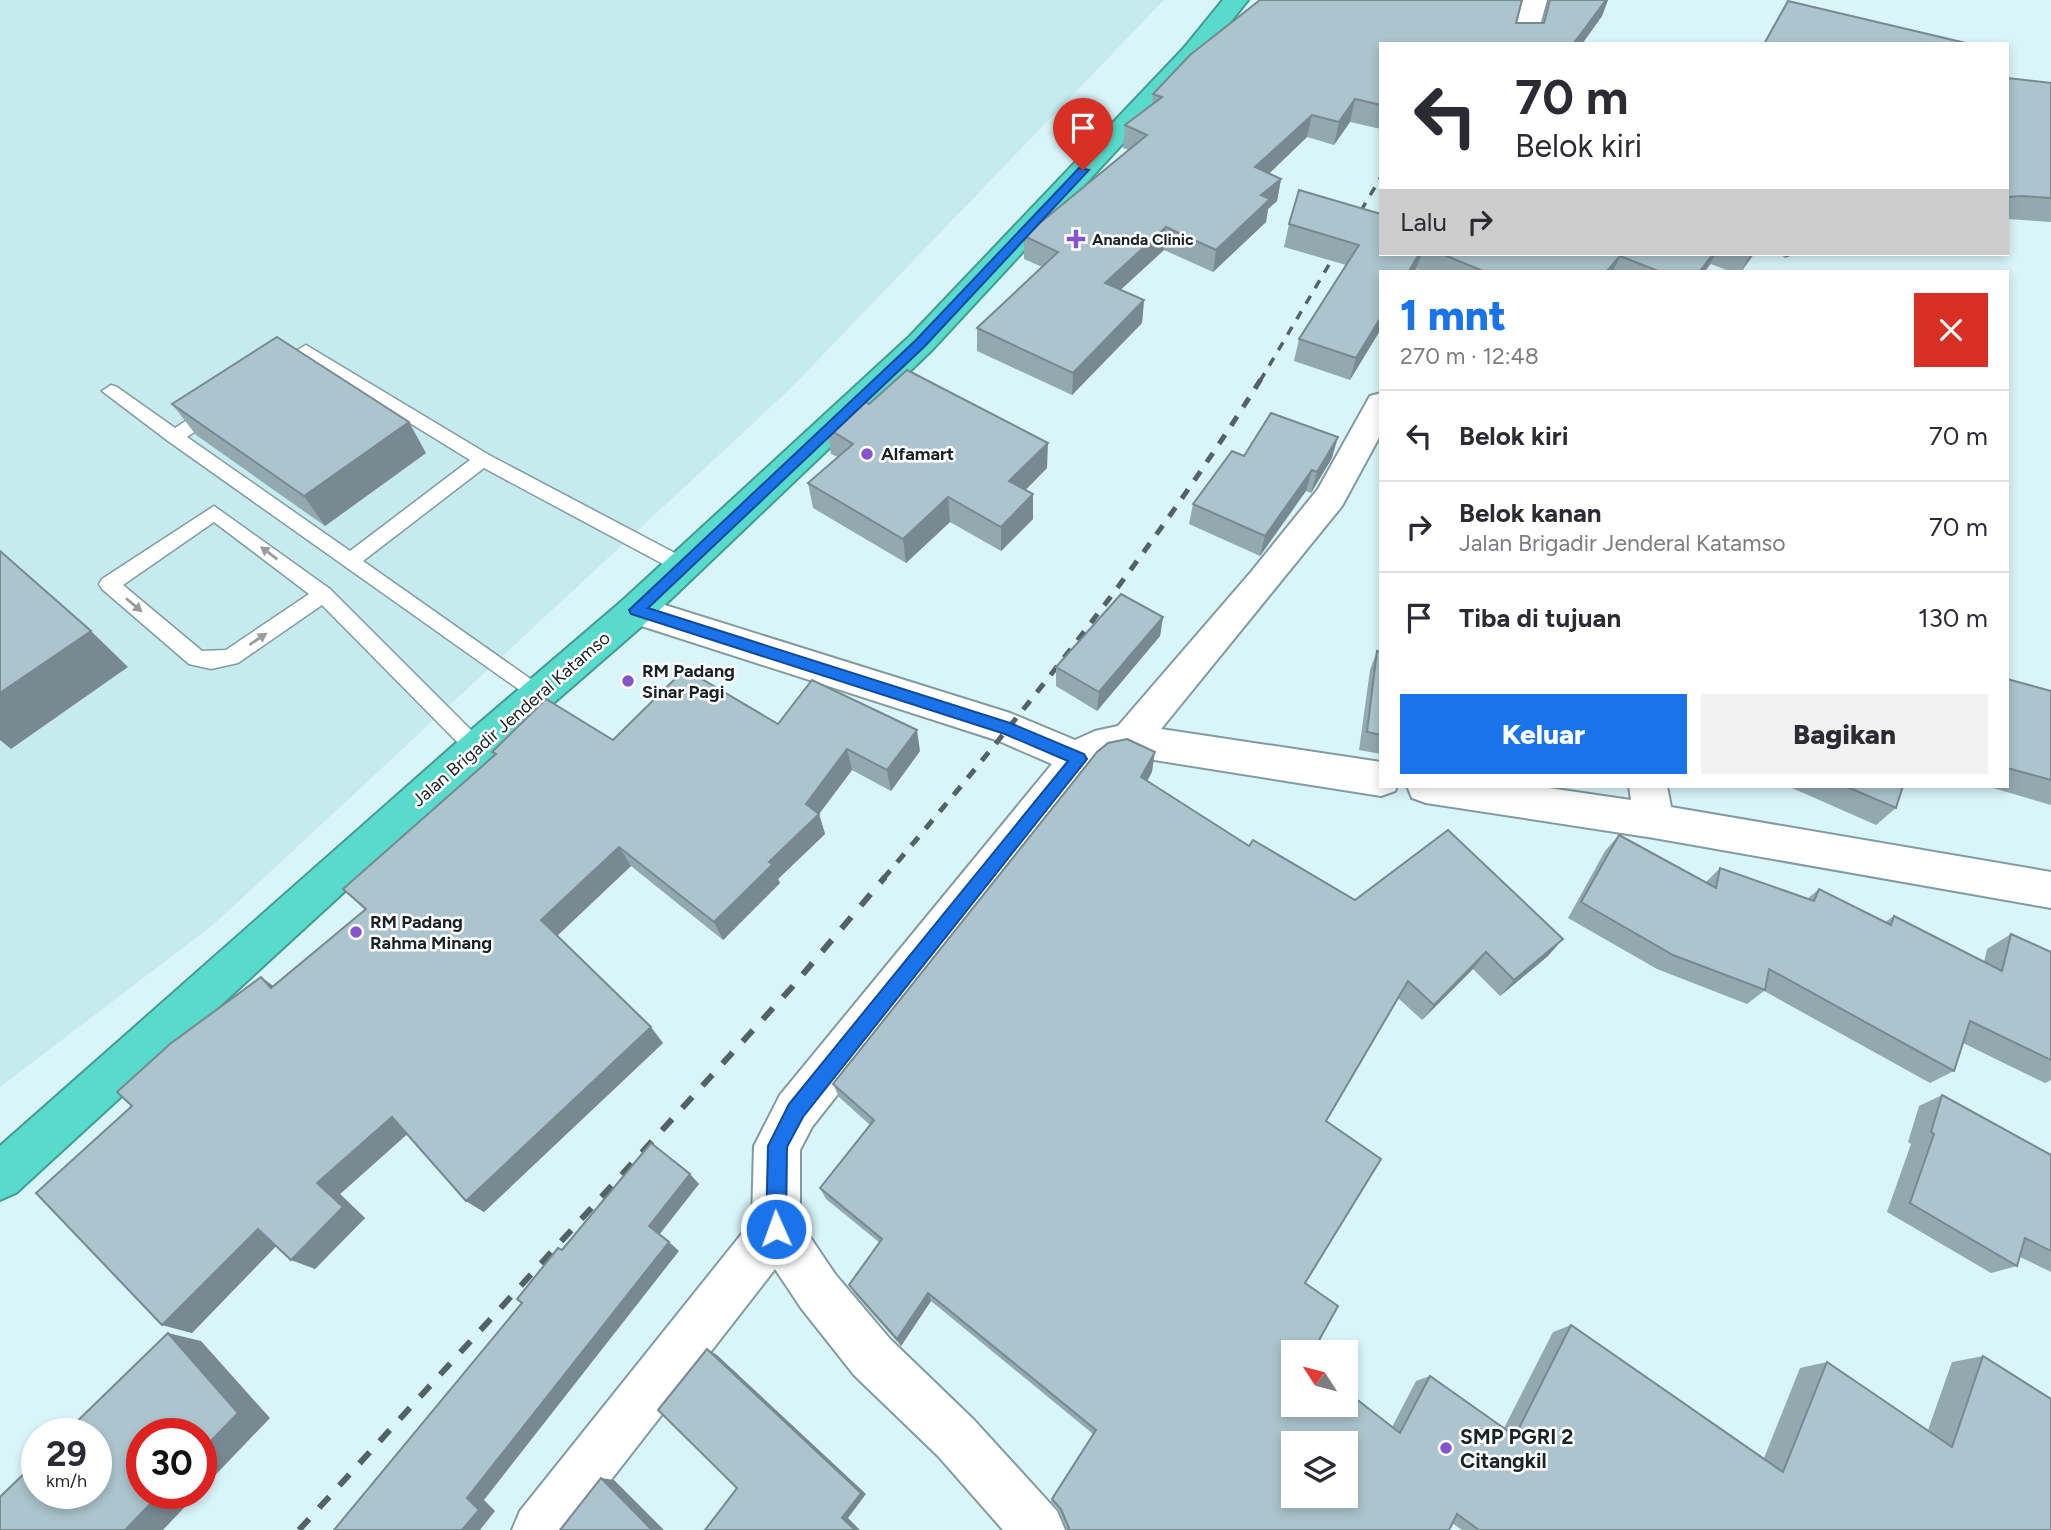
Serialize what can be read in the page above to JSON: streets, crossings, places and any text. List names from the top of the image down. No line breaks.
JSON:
{"streets":{"highway":["Jalan Brigadir Jenderal Katamso"]},"places":{"health":["Ananda Clinic"],"other":["Alfamart","RM Padang Sinar Pagi","RM Padang Rahma Minang","SMP PGRI 2 Citangkil"]},"north":"top left","page":{"turn":["70 m","Belok kiri"],"then":"Lalu","heading":["1 mnt","270 m · 12:48"],"list":[{"name":"Belok kiri","value":"70 m"},{"name":"Belok kanan","note":"Jalan Brigadir Jenderal Katamso","value":"70 m"},{"name":"Tiba di tujuan","value":"130 m"}],"buttons":["Keluar","Bagikan"],"speed":"29 km/h","limit":"30"}}
